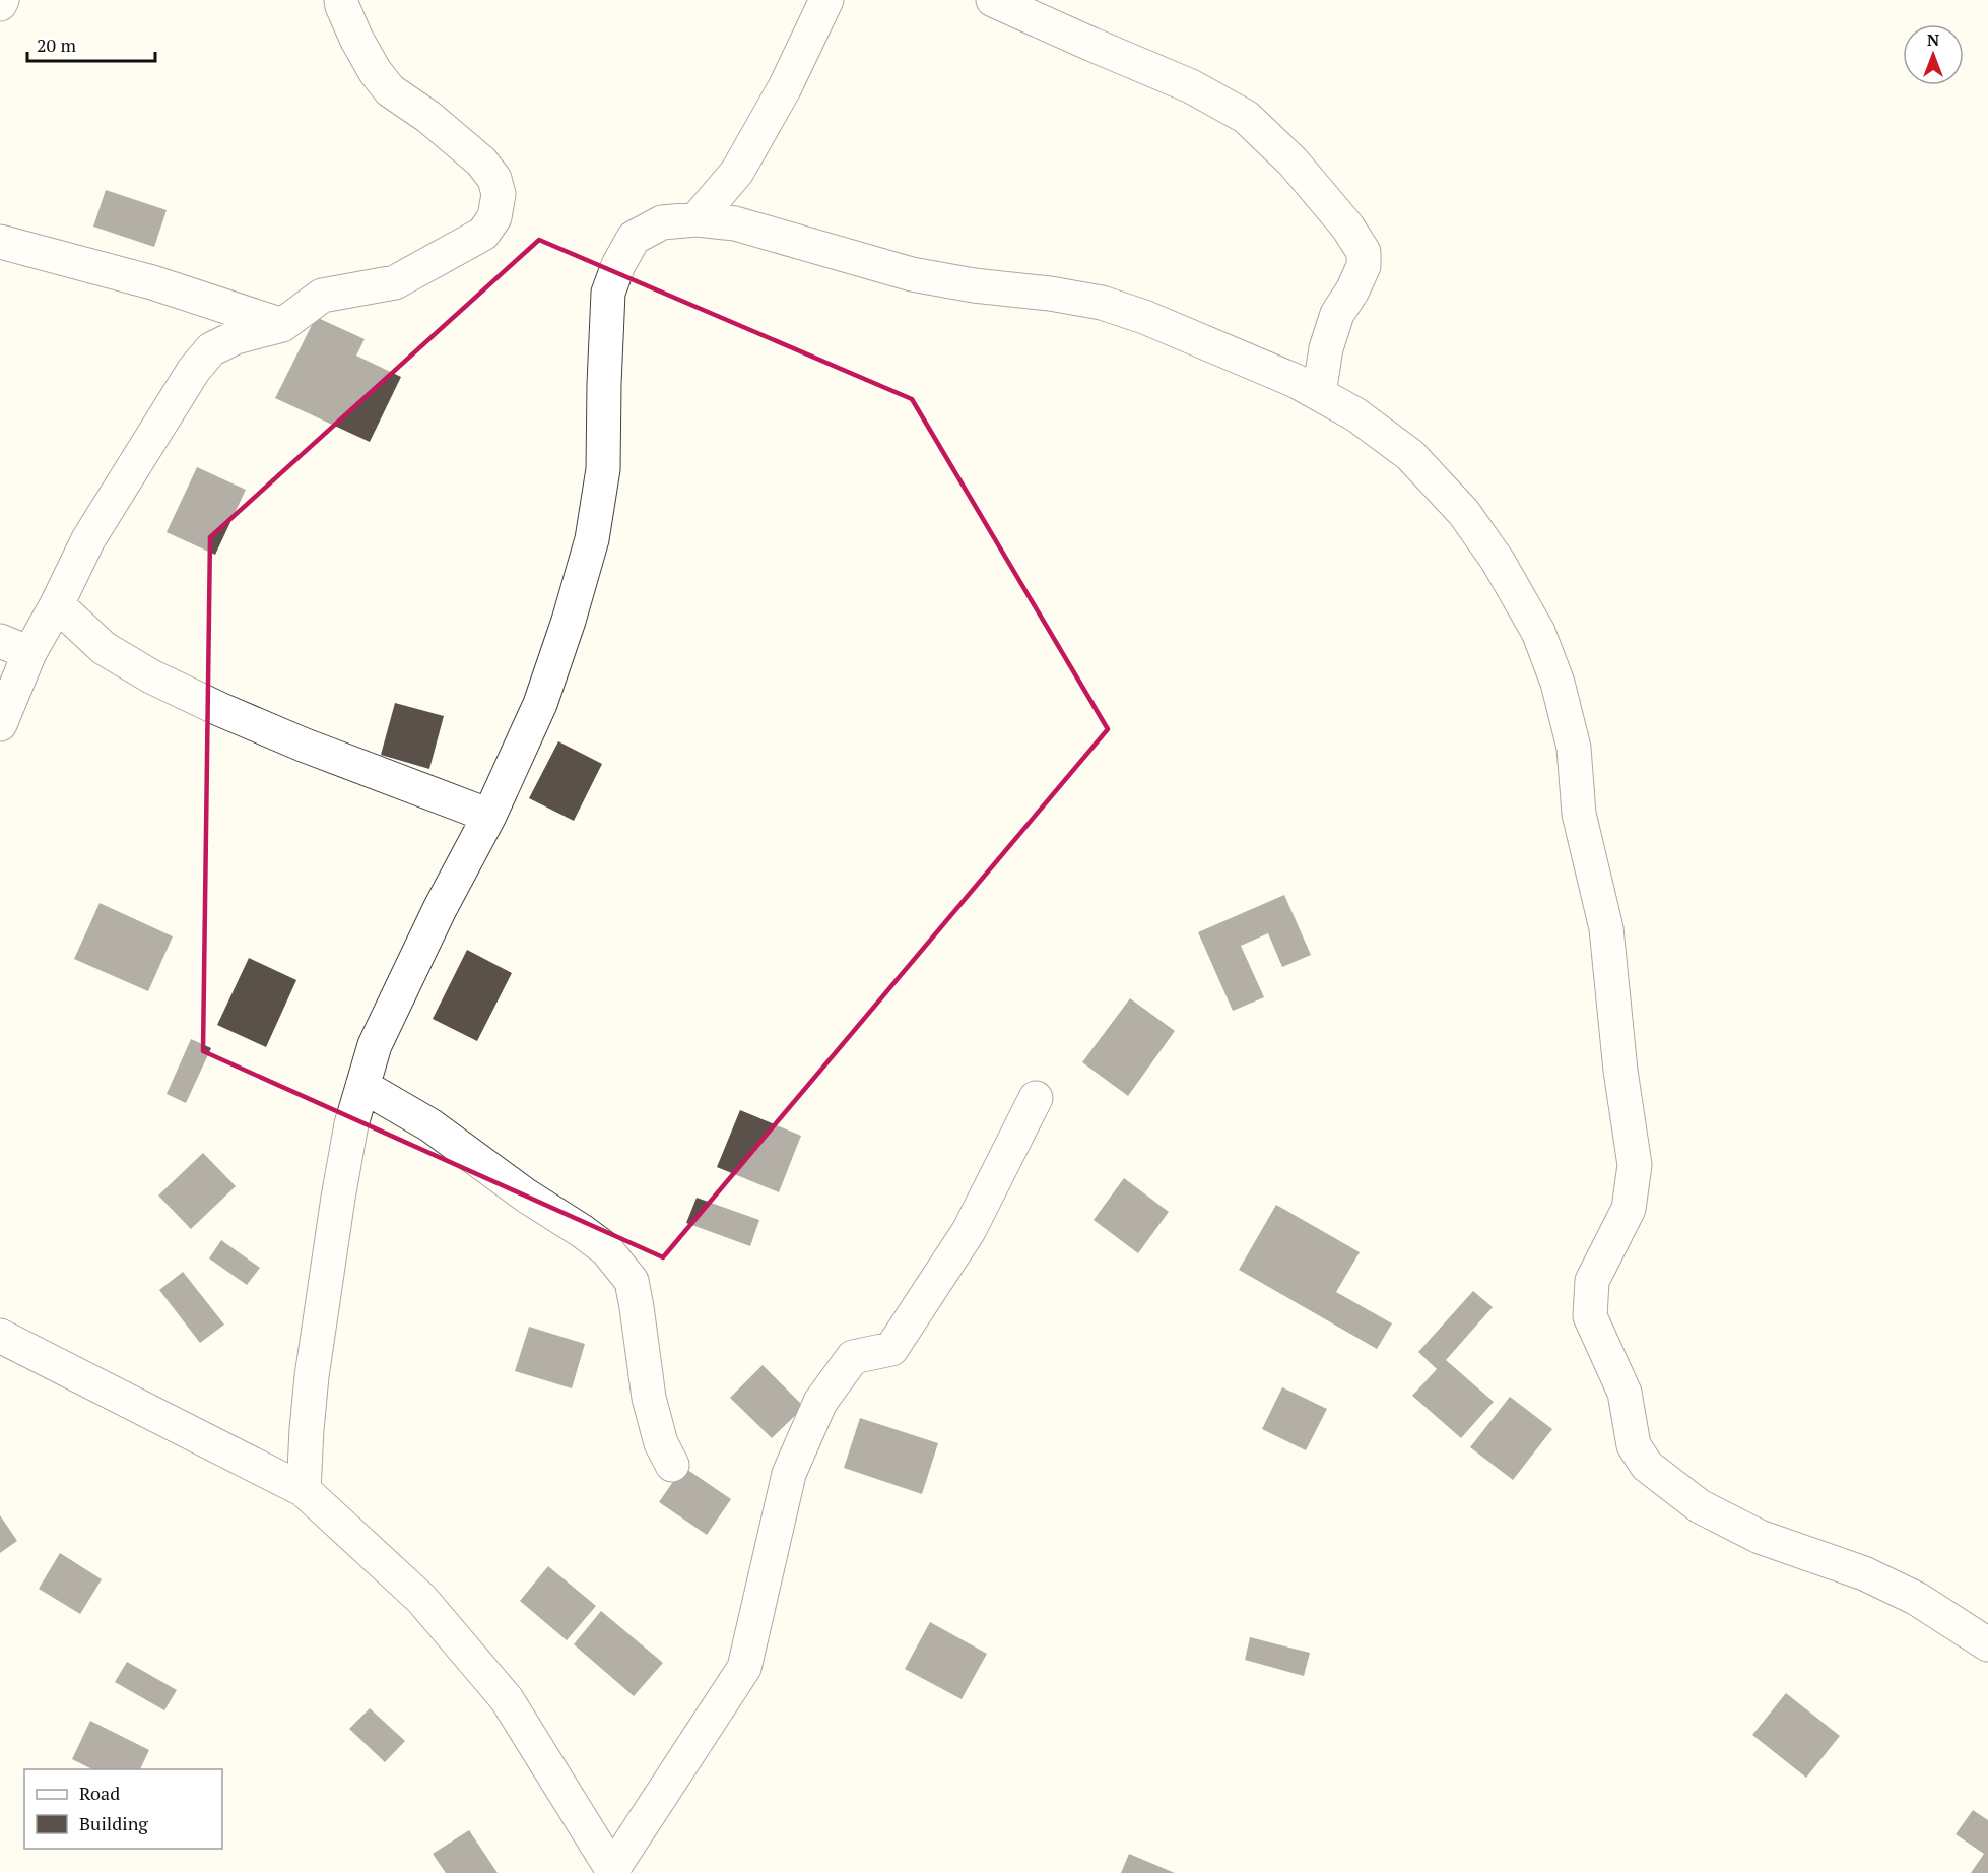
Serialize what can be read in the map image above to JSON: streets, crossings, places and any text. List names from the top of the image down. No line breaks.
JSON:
{"legend":["Road","Building"],"scale_bar":"20 m","north":"top"}
